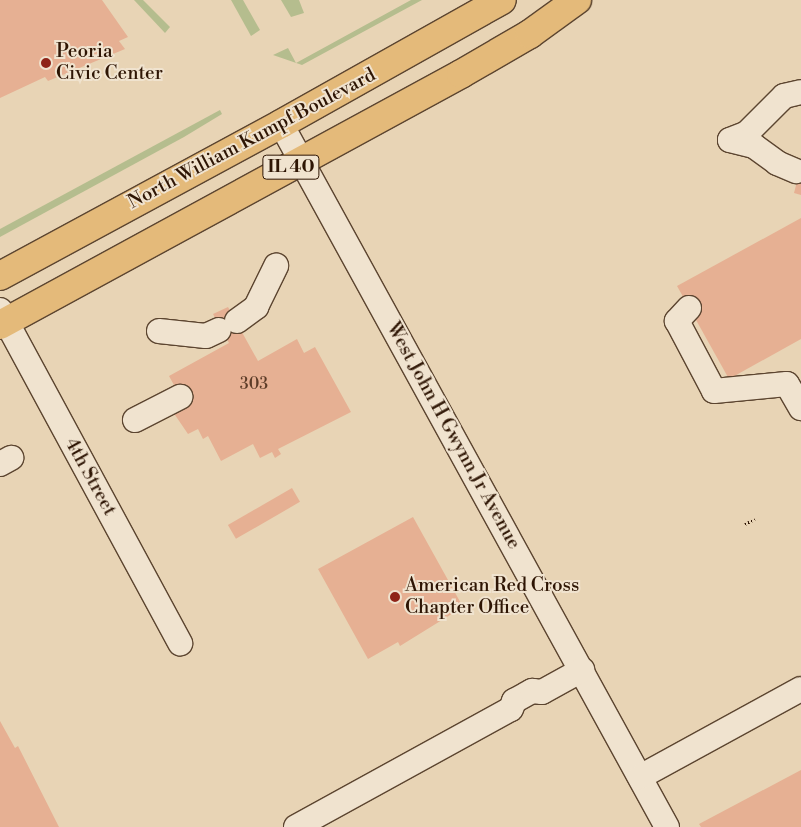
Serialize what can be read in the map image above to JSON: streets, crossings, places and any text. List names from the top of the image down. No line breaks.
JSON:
{"streets":{"main road":["North William Kumpf Boulevard","IL 40"],"street":["West John H Gwynn Jr Avenue","4th Street"]},"crossings":[["North William Kumpf Boulevard","West John H Gwynn Jr Avenue"],["IL 40","West John H Gwynn Jr Avenue"],["IL 40","4th Street"]],"places":["Peoria Civic Center","American Red Cross Chapter Office"],"house_numbers":["303"]}
